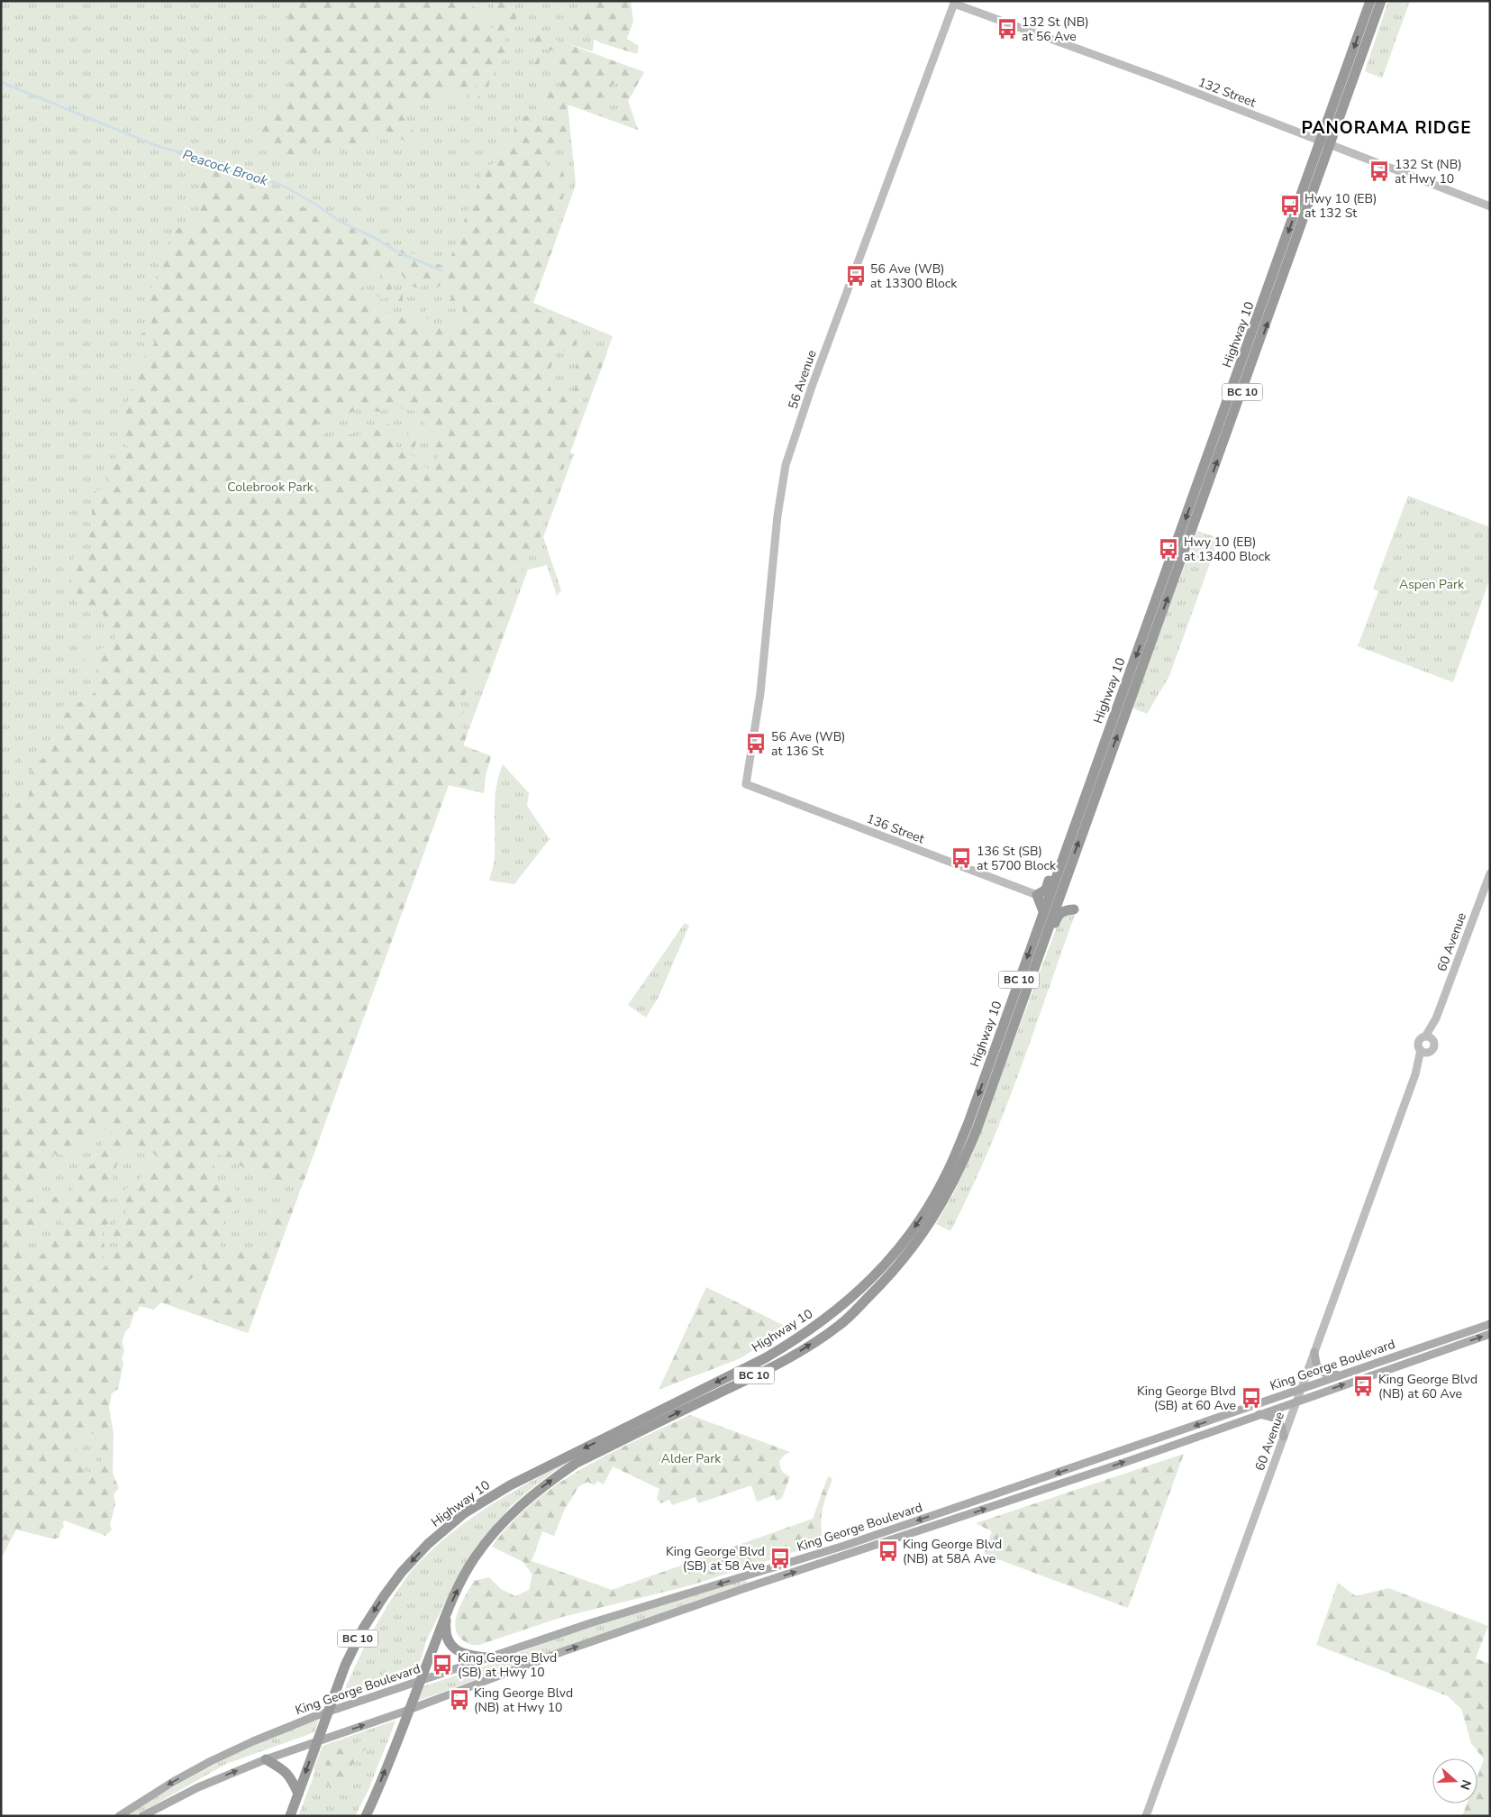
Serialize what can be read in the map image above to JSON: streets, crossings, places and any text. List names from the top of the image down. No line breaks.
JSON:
{"streets":{"highway":["Highway 10","BC 10"],"main road":["King George Boulevard"],"street":["132 Street","56 Avenue","136 Street","60 Avenue"]},"crossings":[["132 Street","Highway 10"],["132 Street","56 Avenue"],["Highway 10","King George Boulevard"],["56 Avenue","136 Street"],["60 Avenue","King George Boulevard"]],"districts":["PANORAMA RIDGE"],"water":["Peacock Brook"],"parks":["Colebrook Park","Aspen Park","Alder Park"],"places":{"bus stop":["132 St (NB) at 56 Ave","132 St (NB) at Hwy 10","Hwy 10 (EB) at 132 St","56 Ave (WB) at 13300 Block","Hwy 10 (EB) at 13400 Block","56 Ave (WB) at 136 St","136 St (SB) at 5700 Block","King George Blvd (NB) at 60 Ave","King George Blvd (SB) at 60 Ave","King George Blvd (NB) at 58A Ave","King George Blvd (SB) at 58 Ave","King George Blvd (SB) at Hwy 10","King George Blvd (NB) at Hwy 10"]},"north":"right"}
